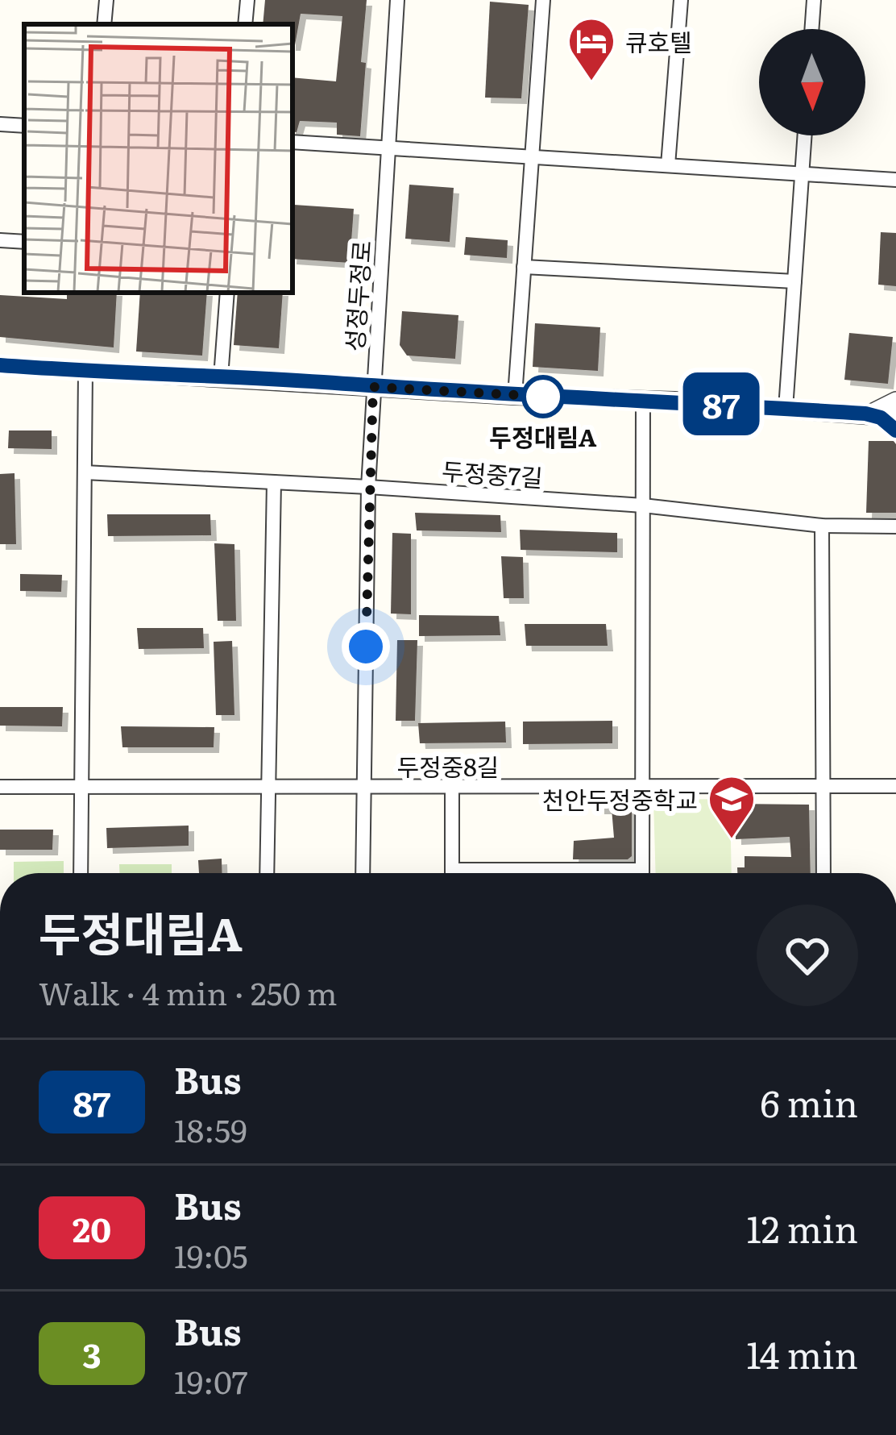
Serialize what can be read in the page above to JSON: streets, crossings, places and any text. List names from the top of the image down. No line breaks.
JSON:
{"streets":{"street":["성정두정로","두정중7길","두정중8길"]},"crossings":[["성정두정로","두정중7길"],["성정두정로","두정중8길"]],"places":{"hotel":["큐호텔"],"other":["두정대림A"],"school or university":["천안두정중학교"]},"lines":["bus line 87"],"north":"bottom","page":{"on_map":"87","heading":["두정대림A","Walk · 4 min · 250 m"],"list":[{"mark":"87","name":"Bus","note":"18:59","value":"6 min"},{"mark":"20","name":"Bus","note":"19:05","value":"12 min"},{"mark":"3","name":"Bus","note":"19:07","value":"14 min"}]}}
